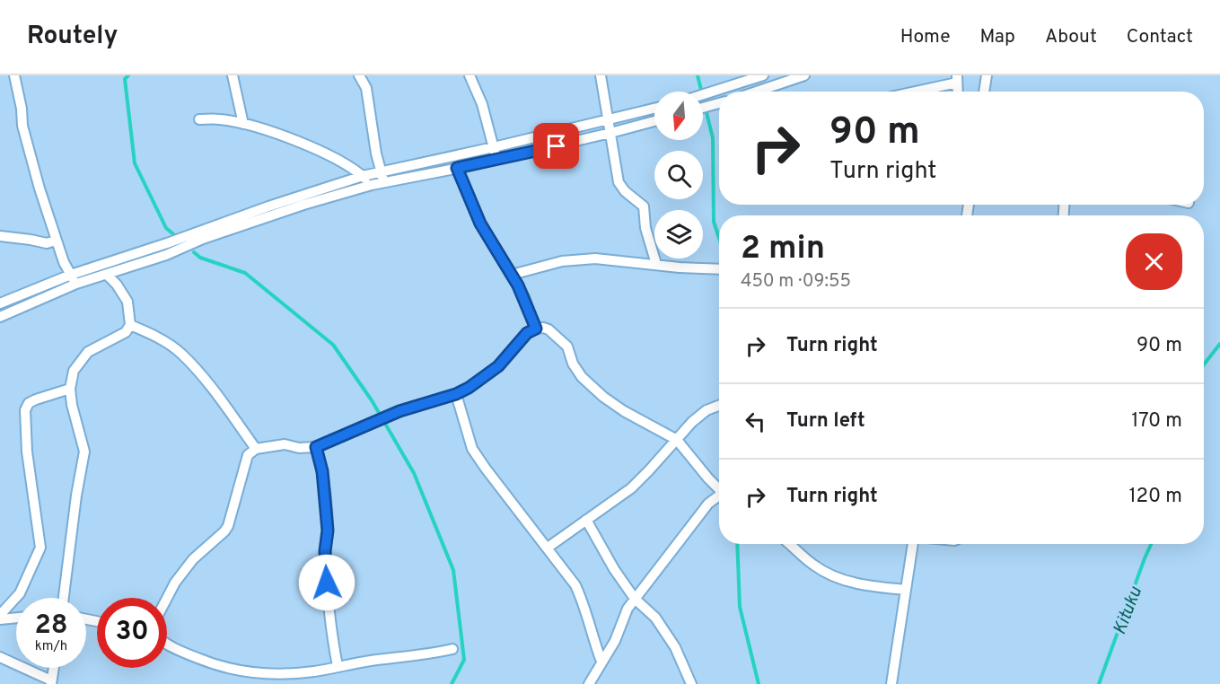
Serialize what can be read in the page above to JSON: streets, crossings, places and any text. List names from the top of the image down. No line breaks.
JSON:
{"water":["Kituku"],"north":"bottom","page":{"header":"Routely","nav":["Home","Map","About","Contact"],"turn":["90 m","Turn right"],"heading":["2 min","450 m · 09:55"],"list":[{"name":"Turn right","value":"90 m"},{"name":"Turn left","value":"170 m"},{"name":"Turn right","value":"120 m"}],"speed":"28 km/h","limit":"30"}}
